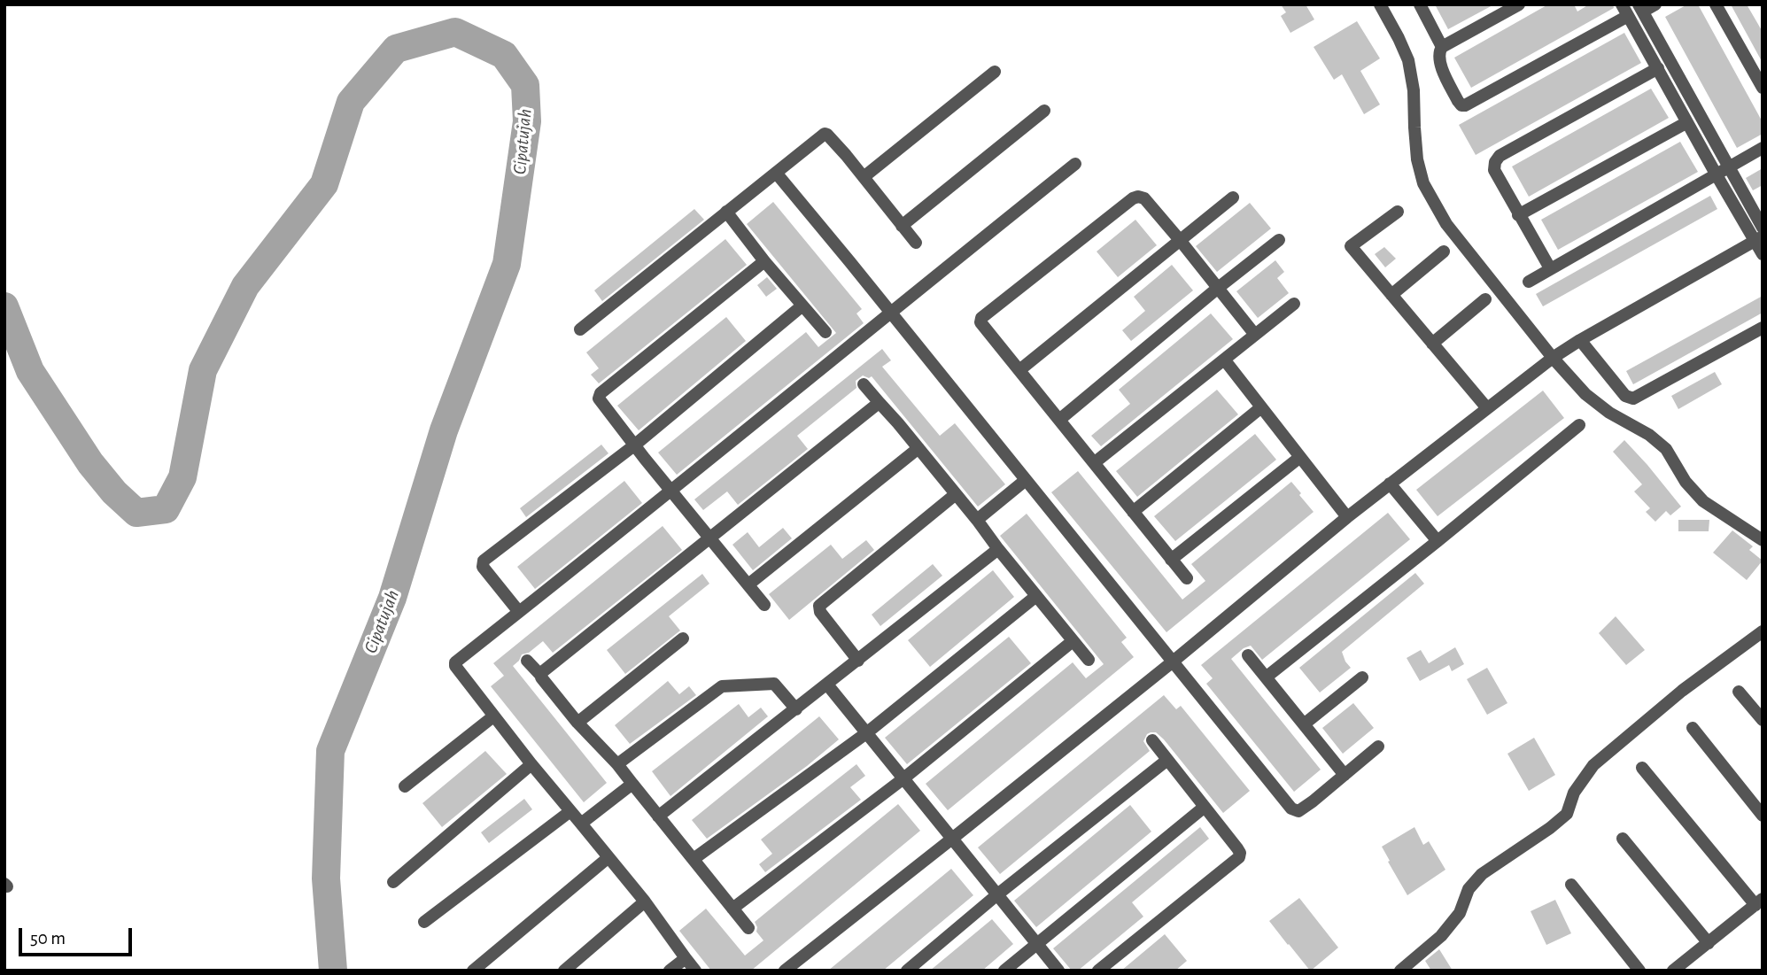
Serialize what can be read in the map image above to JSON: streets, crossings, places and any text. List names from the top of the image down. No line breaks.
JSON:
{"water":["Cipatujah"],"scale_bar":"50 m"}
